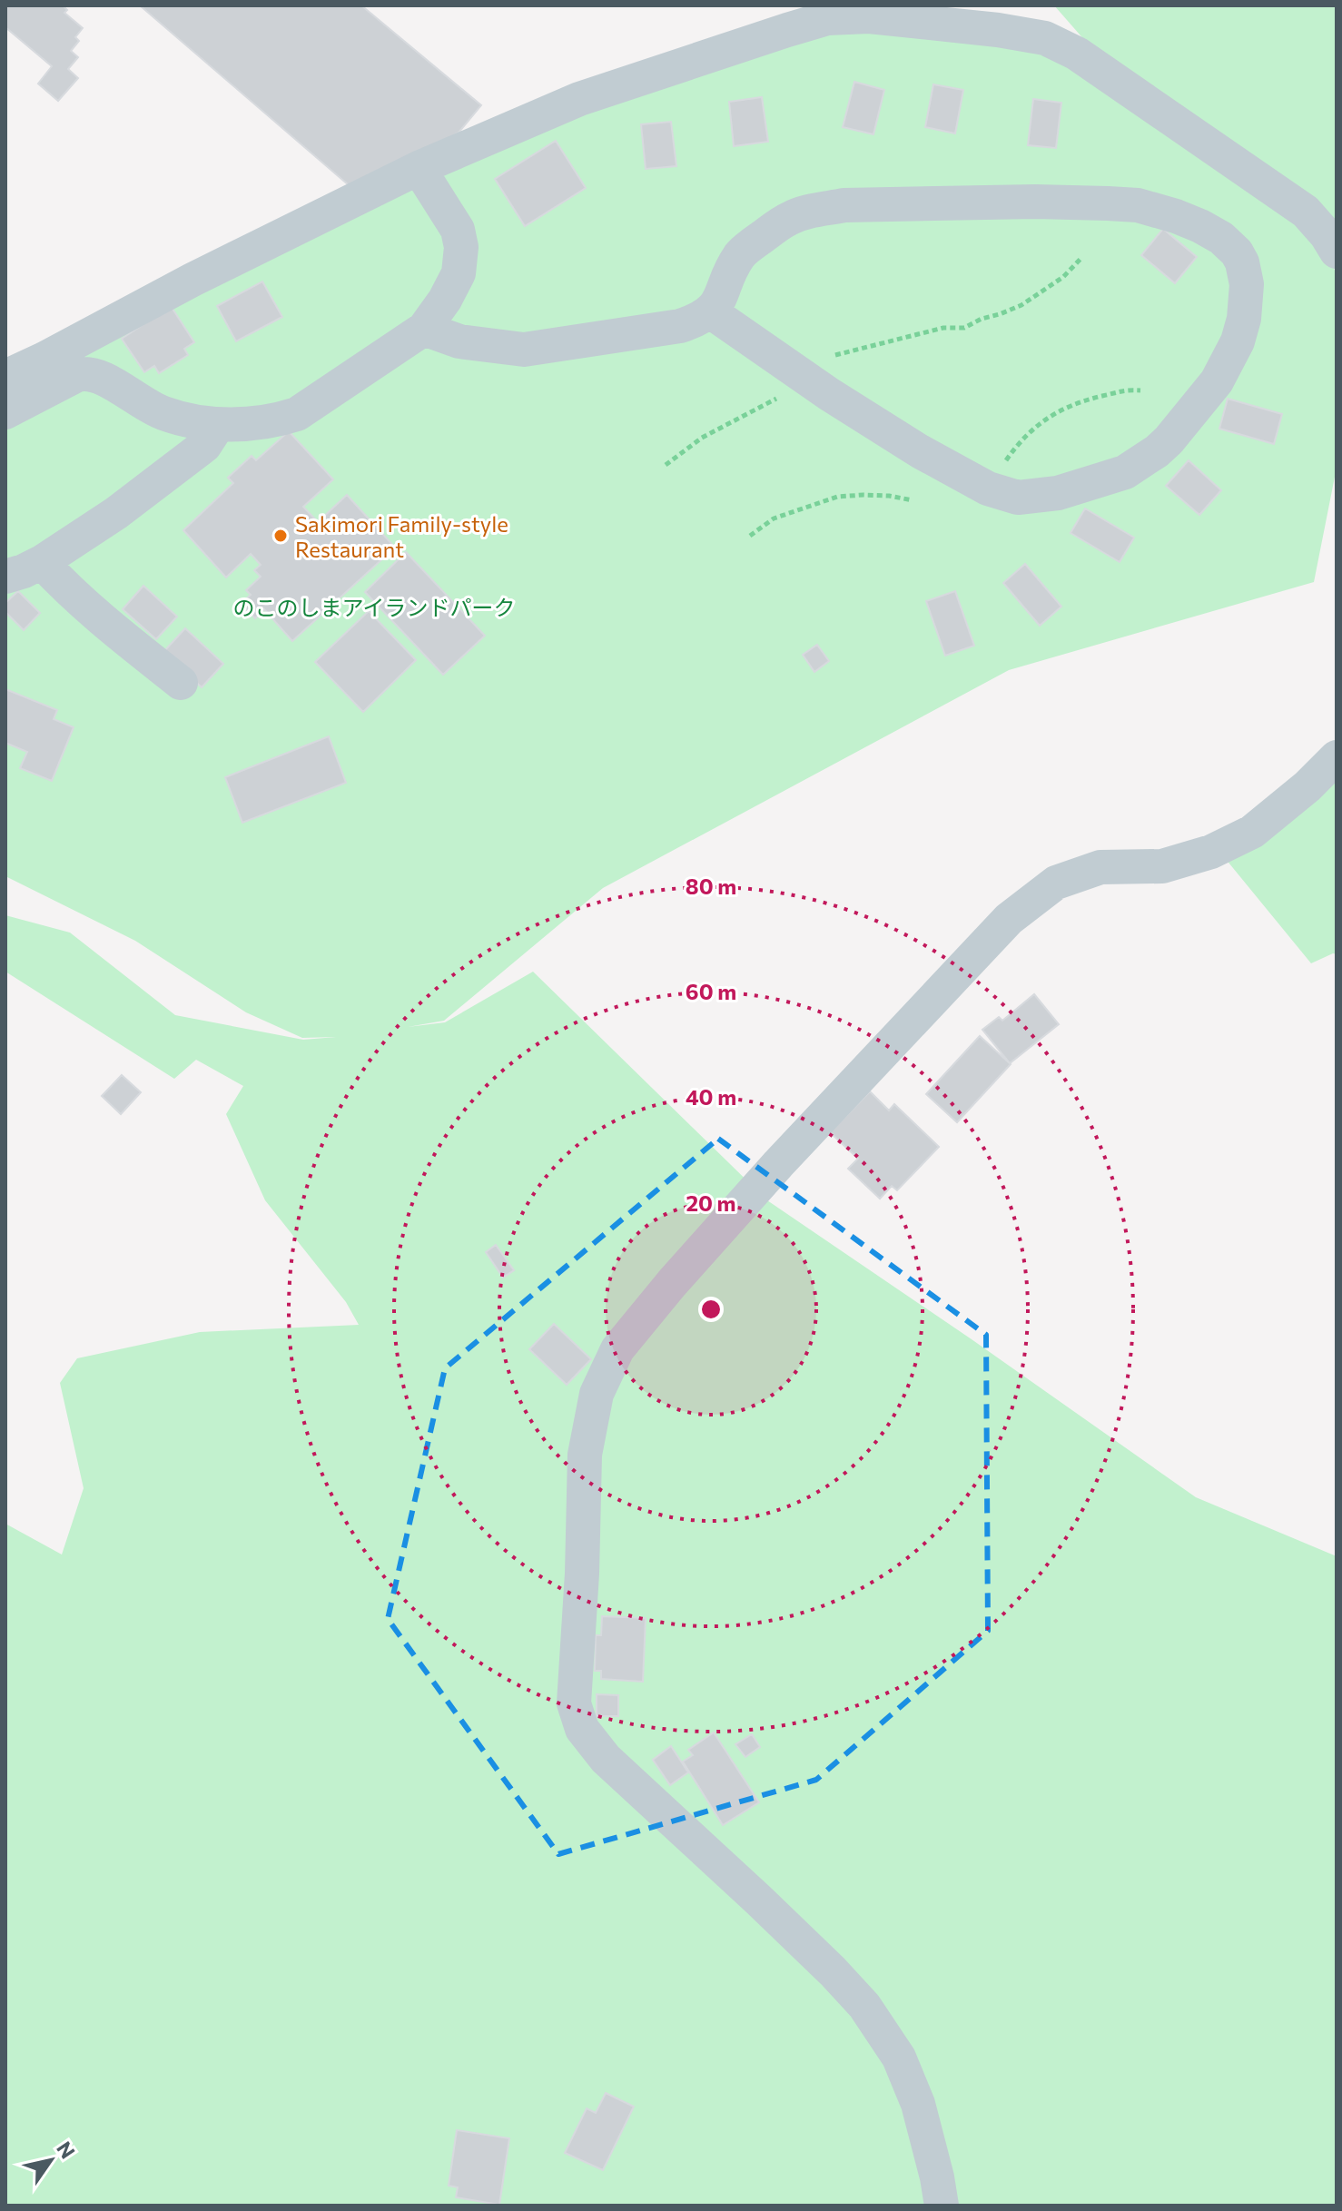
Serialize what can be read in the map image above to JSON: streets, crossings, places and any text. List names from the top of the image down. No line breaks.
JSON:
{"parks":["のこのしまアイランドパーク"],"places":["Sakimori Family-style Restaurant"],"north":"top right","rings":["80 m","60 m","40 m","20 m"]}
